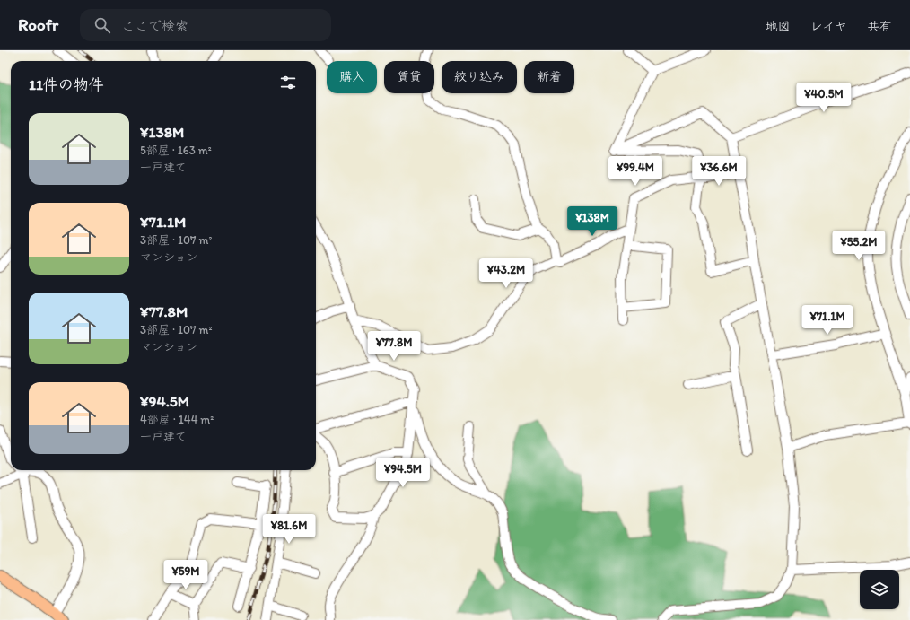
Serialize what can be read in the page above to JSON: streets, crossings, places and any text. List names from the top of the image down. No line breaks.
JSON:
{"page":{"header":"Roofr","search":"ここで検索","nav":["地図","レイヤ","共有"],"chip":["購入","賃貸","絞り込み","新着"],"heading":"11件の物件","price":["¥40.5M","¥99.4M","¥36.6M","¥138M","¥55.2M","¥43.2M","¥71.1M","¥77.8M","¥94.5M","¥81.6M","¥59M"],"list":[{"name":"¥138M","note":"5部屋 · 163 m² · 一戸建て"},{"name":"¥71.1M","note":"3部屋 · 107 m² · マンション"},{"name":"¥77.8M","note":"3部屋 · 107 m² · マンション"},{"name":"¥94.5M","note":"4部屋 · 144 m² · 一戸建て"}]}}
